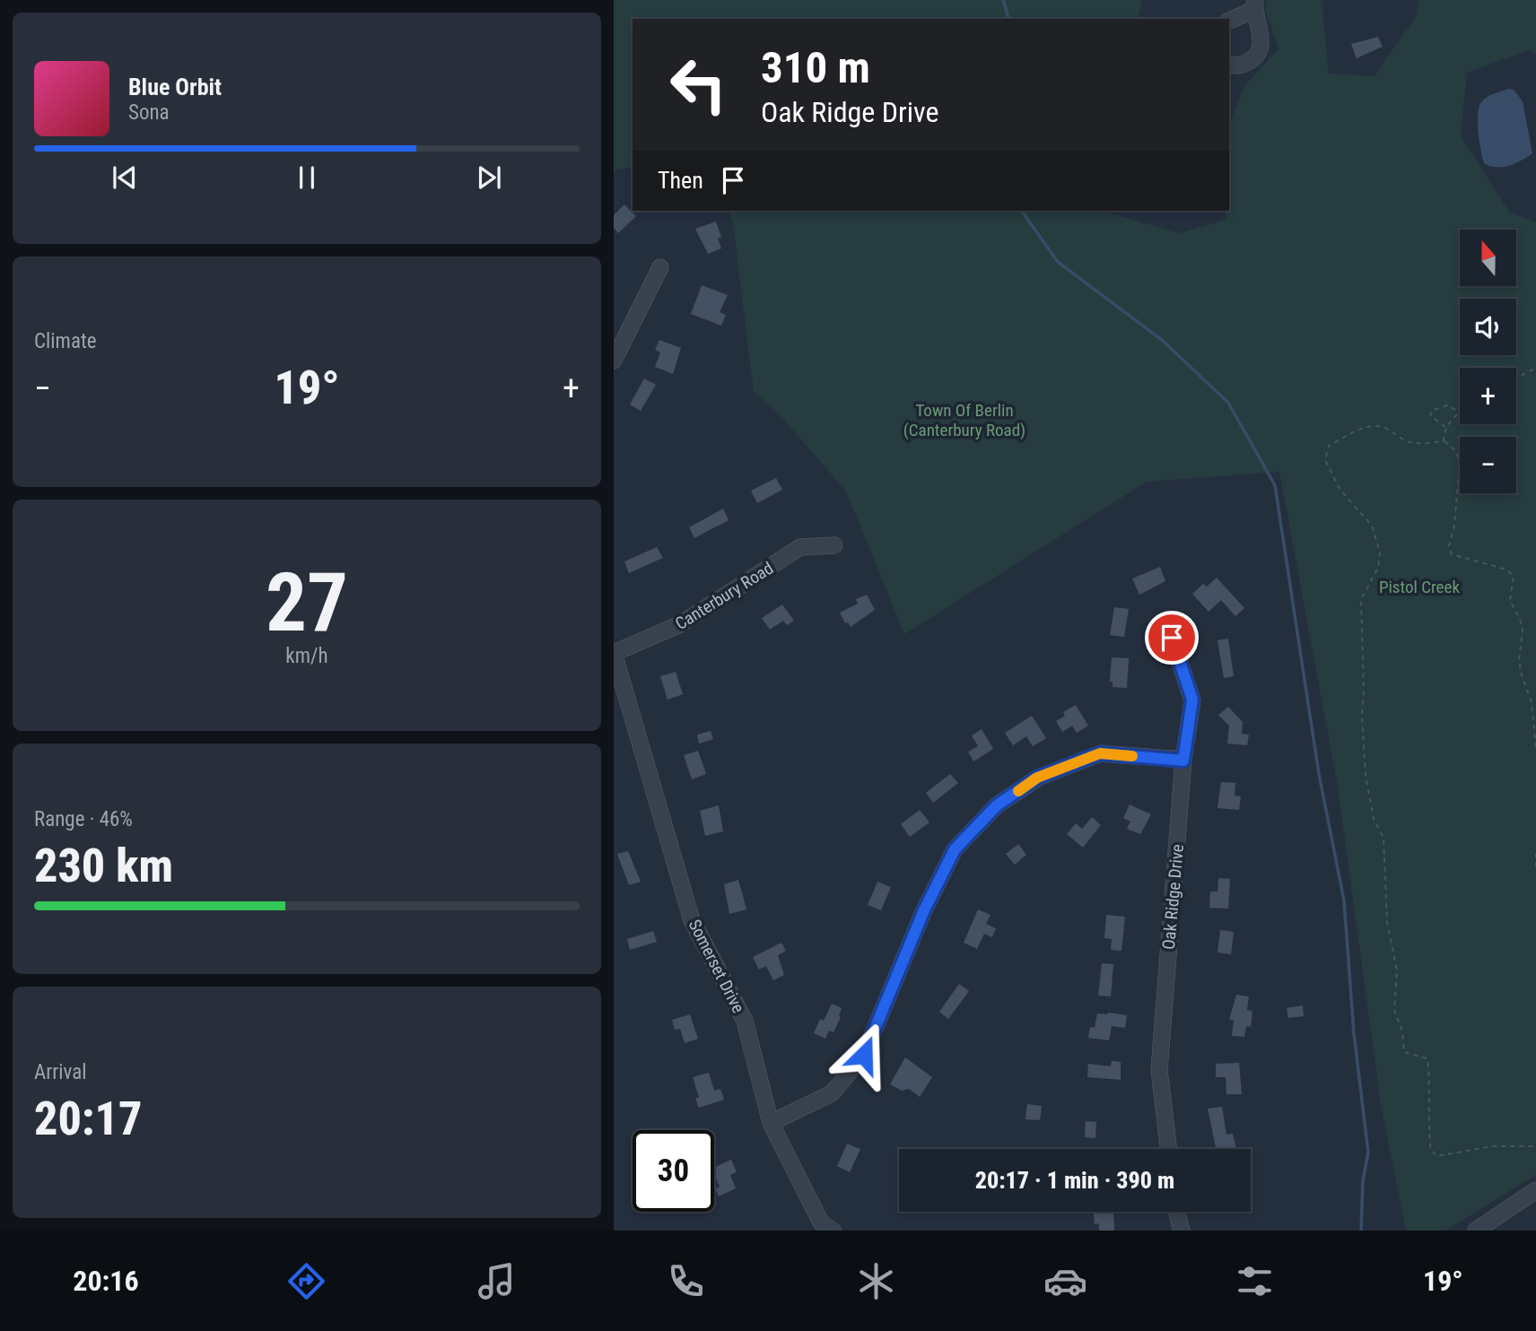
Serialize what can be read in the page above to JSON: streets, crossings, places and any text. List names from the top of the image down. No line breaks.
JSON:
{"streets":{"street":["Canterbury Road","Oak Ridge Drive","Somerset Drive"]},"crossings":[["Canterbury Road","Somerset Drive"]],"parks":["Town Of Berlin (Canterbury Road)","Pistol Creek"],"north":"top","page":{"turn":["310 m","Oak Ridge Drive"],"song":["Blue Orbit","Sona"],"then":"Then","map_buttons":["+","−"],"tile":["Climate",["27","km/h"],["Range · 46%","230 km"],["Arrival","20:17"]],"heat":["−","19°","+"],"limit":"30","trip":"20:17 · 1 min · 390 m","tabs":["20:16","19°"]}}
